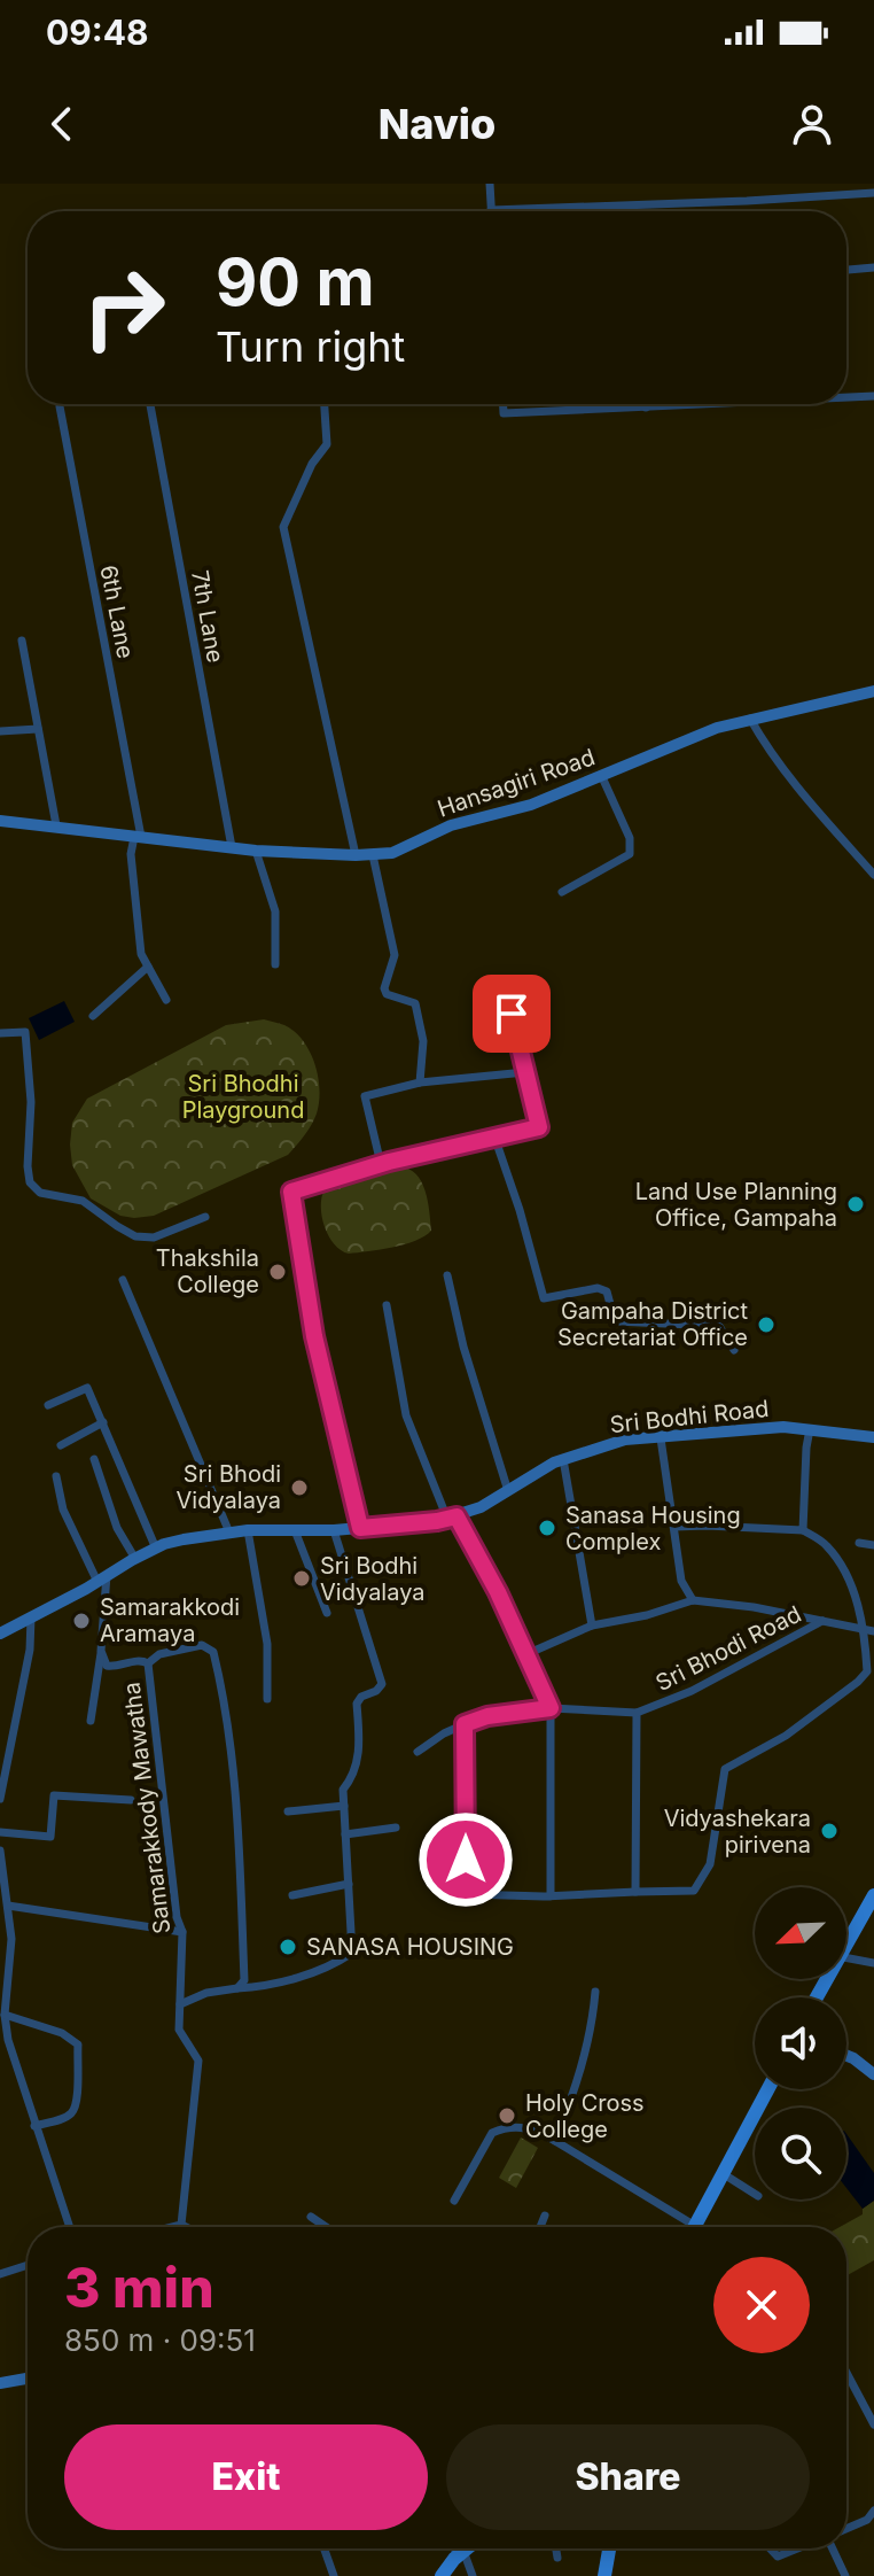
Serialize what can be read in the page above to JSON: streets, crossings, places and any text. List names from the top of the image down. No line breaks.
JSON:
{"streets":{"street":["6th Lane","7th Lane","Hansagiri Road","Sri Bodhi Road","Sri Bhodi Road","Samarakkody Mawatha"]},"crossings":[["6th Lane","Hansagiri Road"],["7th Lane","Hansagiri Road"]],"parks":["Sri Bhodhi Playground"],"places":["Land Use Planning Office, Gampaha","Thakshila College","Gampaha District Secretariat Office","Sri Bhodi Vidyalaya","Sanasa Housing Complex","Sri Bodhi Vidyalaya","Samarakkodi Aramaya","Vidyashekara pirivena","SANASA HOUSING","Holy Cross College"],"north":"bottom left","page":{"status":"09:48","header":"Navio","turn":["90 m","Turn right"],"heading":["3 min","850 m · 09:51"],"buttons":["Exit","Share"]}}
